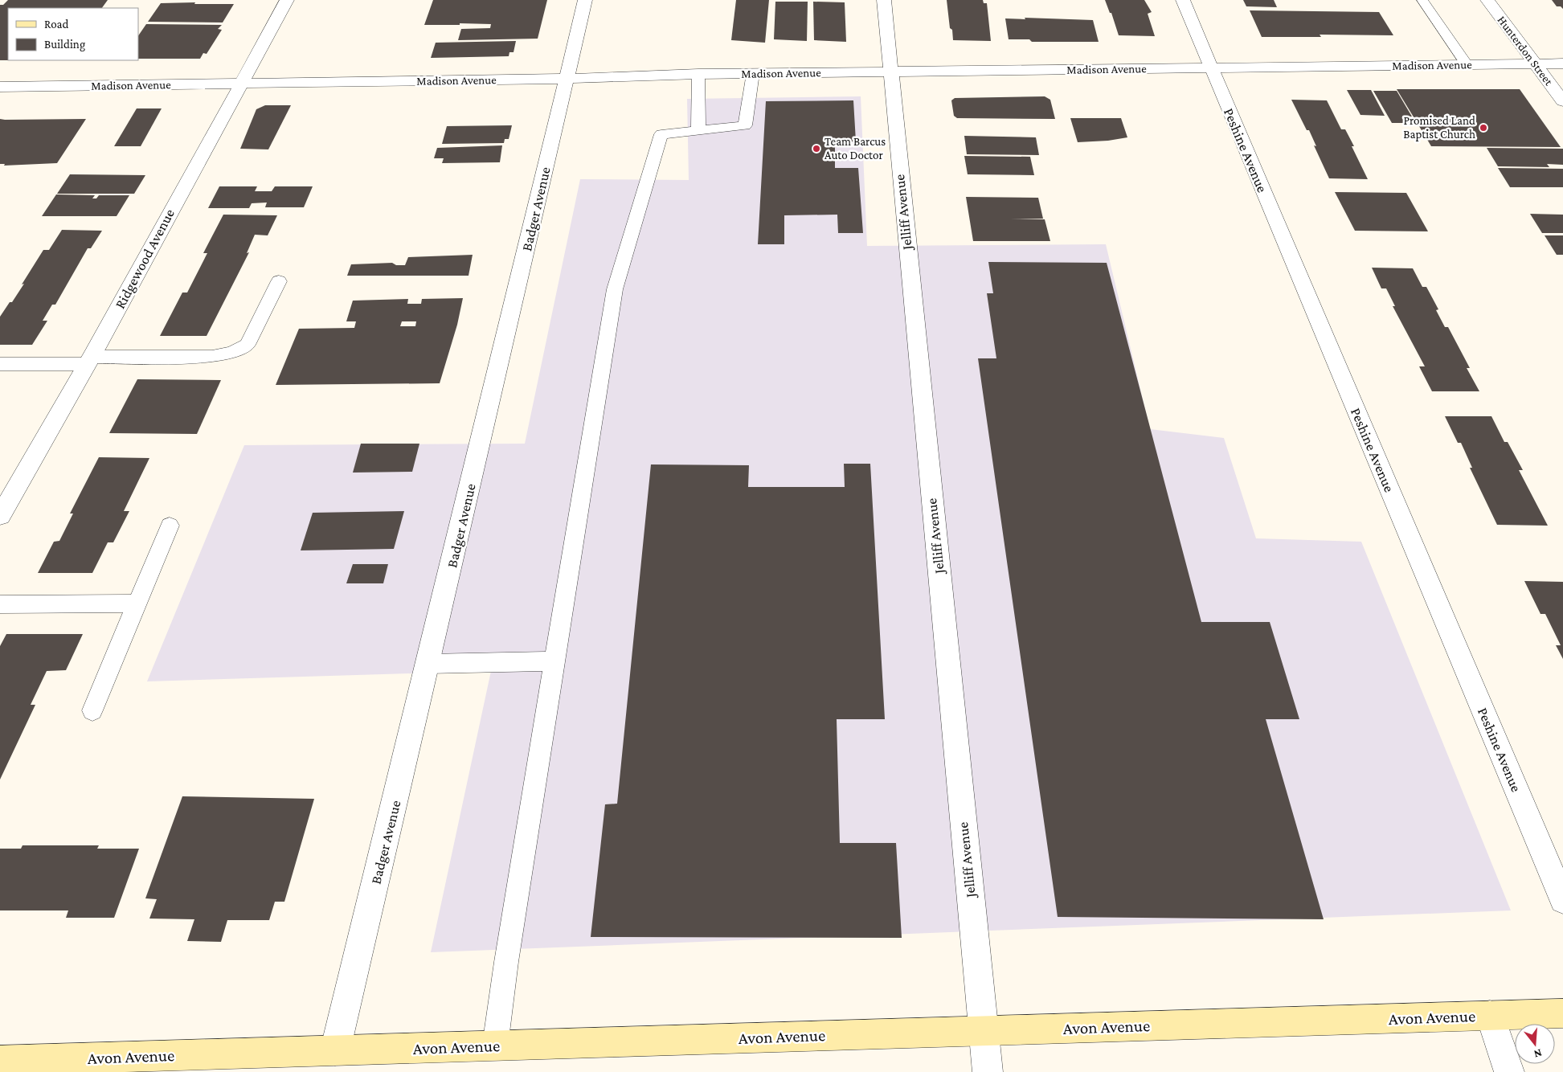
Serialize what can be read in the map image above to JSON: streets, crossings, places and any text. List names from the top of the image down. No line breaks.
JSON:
{"streets":{"street":["Hunterdon Street","Madison Avenue","Peshine Avenue","Badger Avenue","Jelliff Avenue","Ridgewood Avenue","Avon Avenue"]},"crossings":[["Hunterdon Street","Madison Avenue"],["Madison Avenue","Peshine Avenue"],["Madison Avenue","Badger Avenue"],["Madison Avenue","Jelliff Avenue"],["Madison Avenue","Ridgewood Avenue"],["Badger Avenue","Avon Avenue"],["Jelliff Avenue","Avon Avenue"]],"places":["Promised Land Baptist Church","Team Barcus Auto Doctor"],"legend":["Road","Building"],"north":"bottom"}
